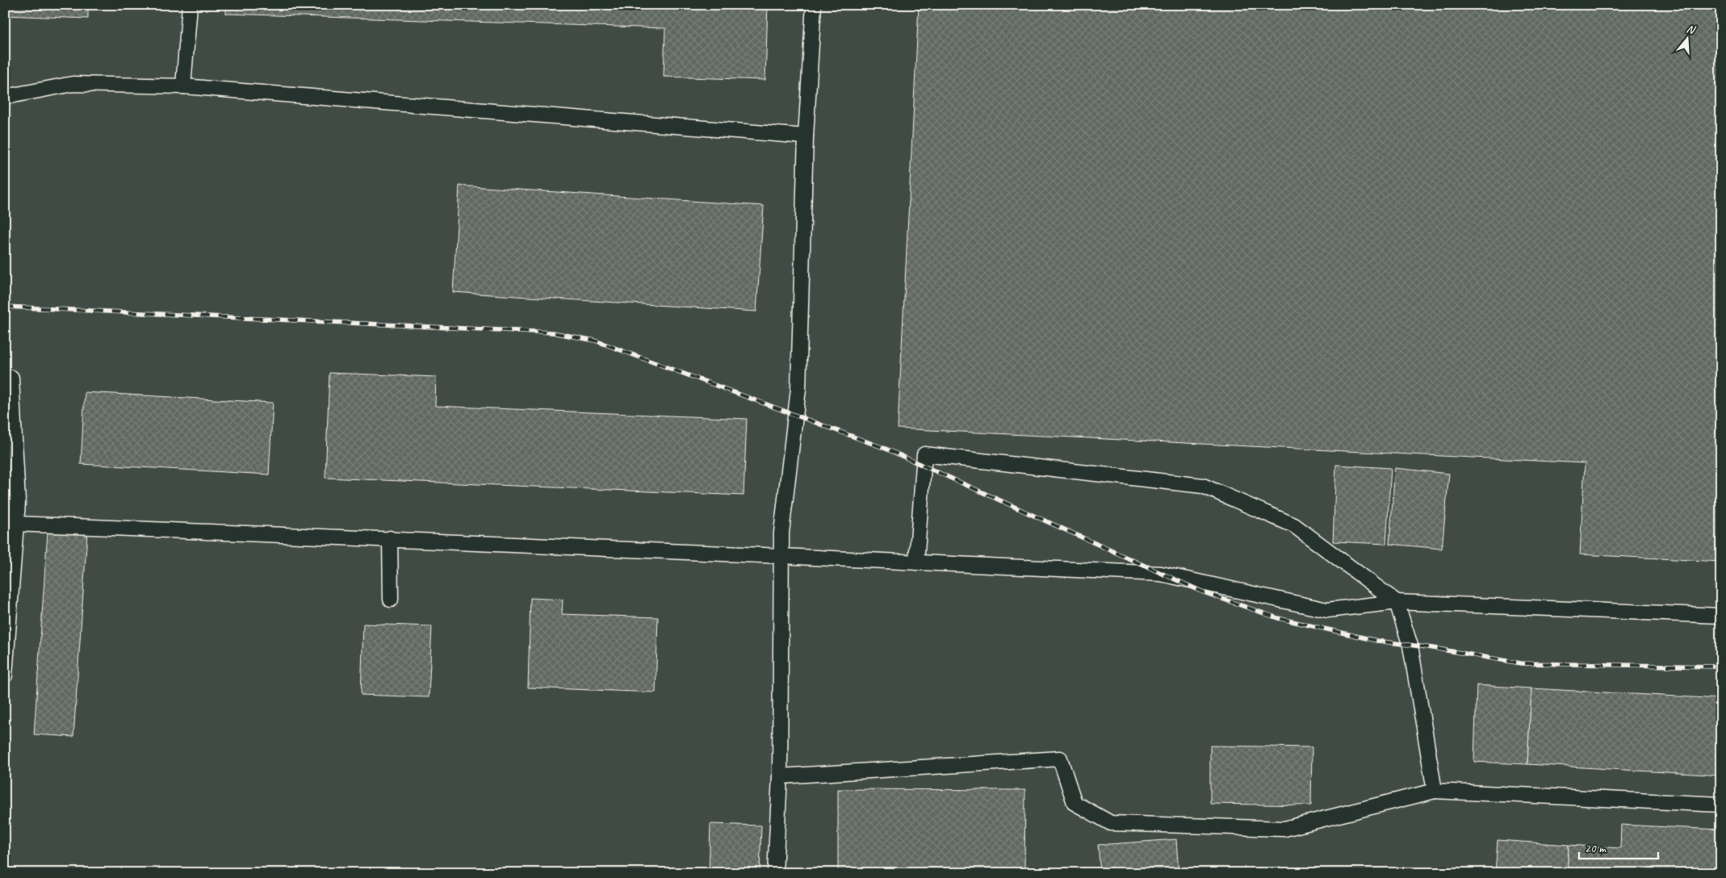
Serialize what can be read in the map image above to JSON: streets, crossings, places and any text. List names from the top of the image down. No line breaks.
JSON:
{"scale_bar":"20 m","north":"top"}
